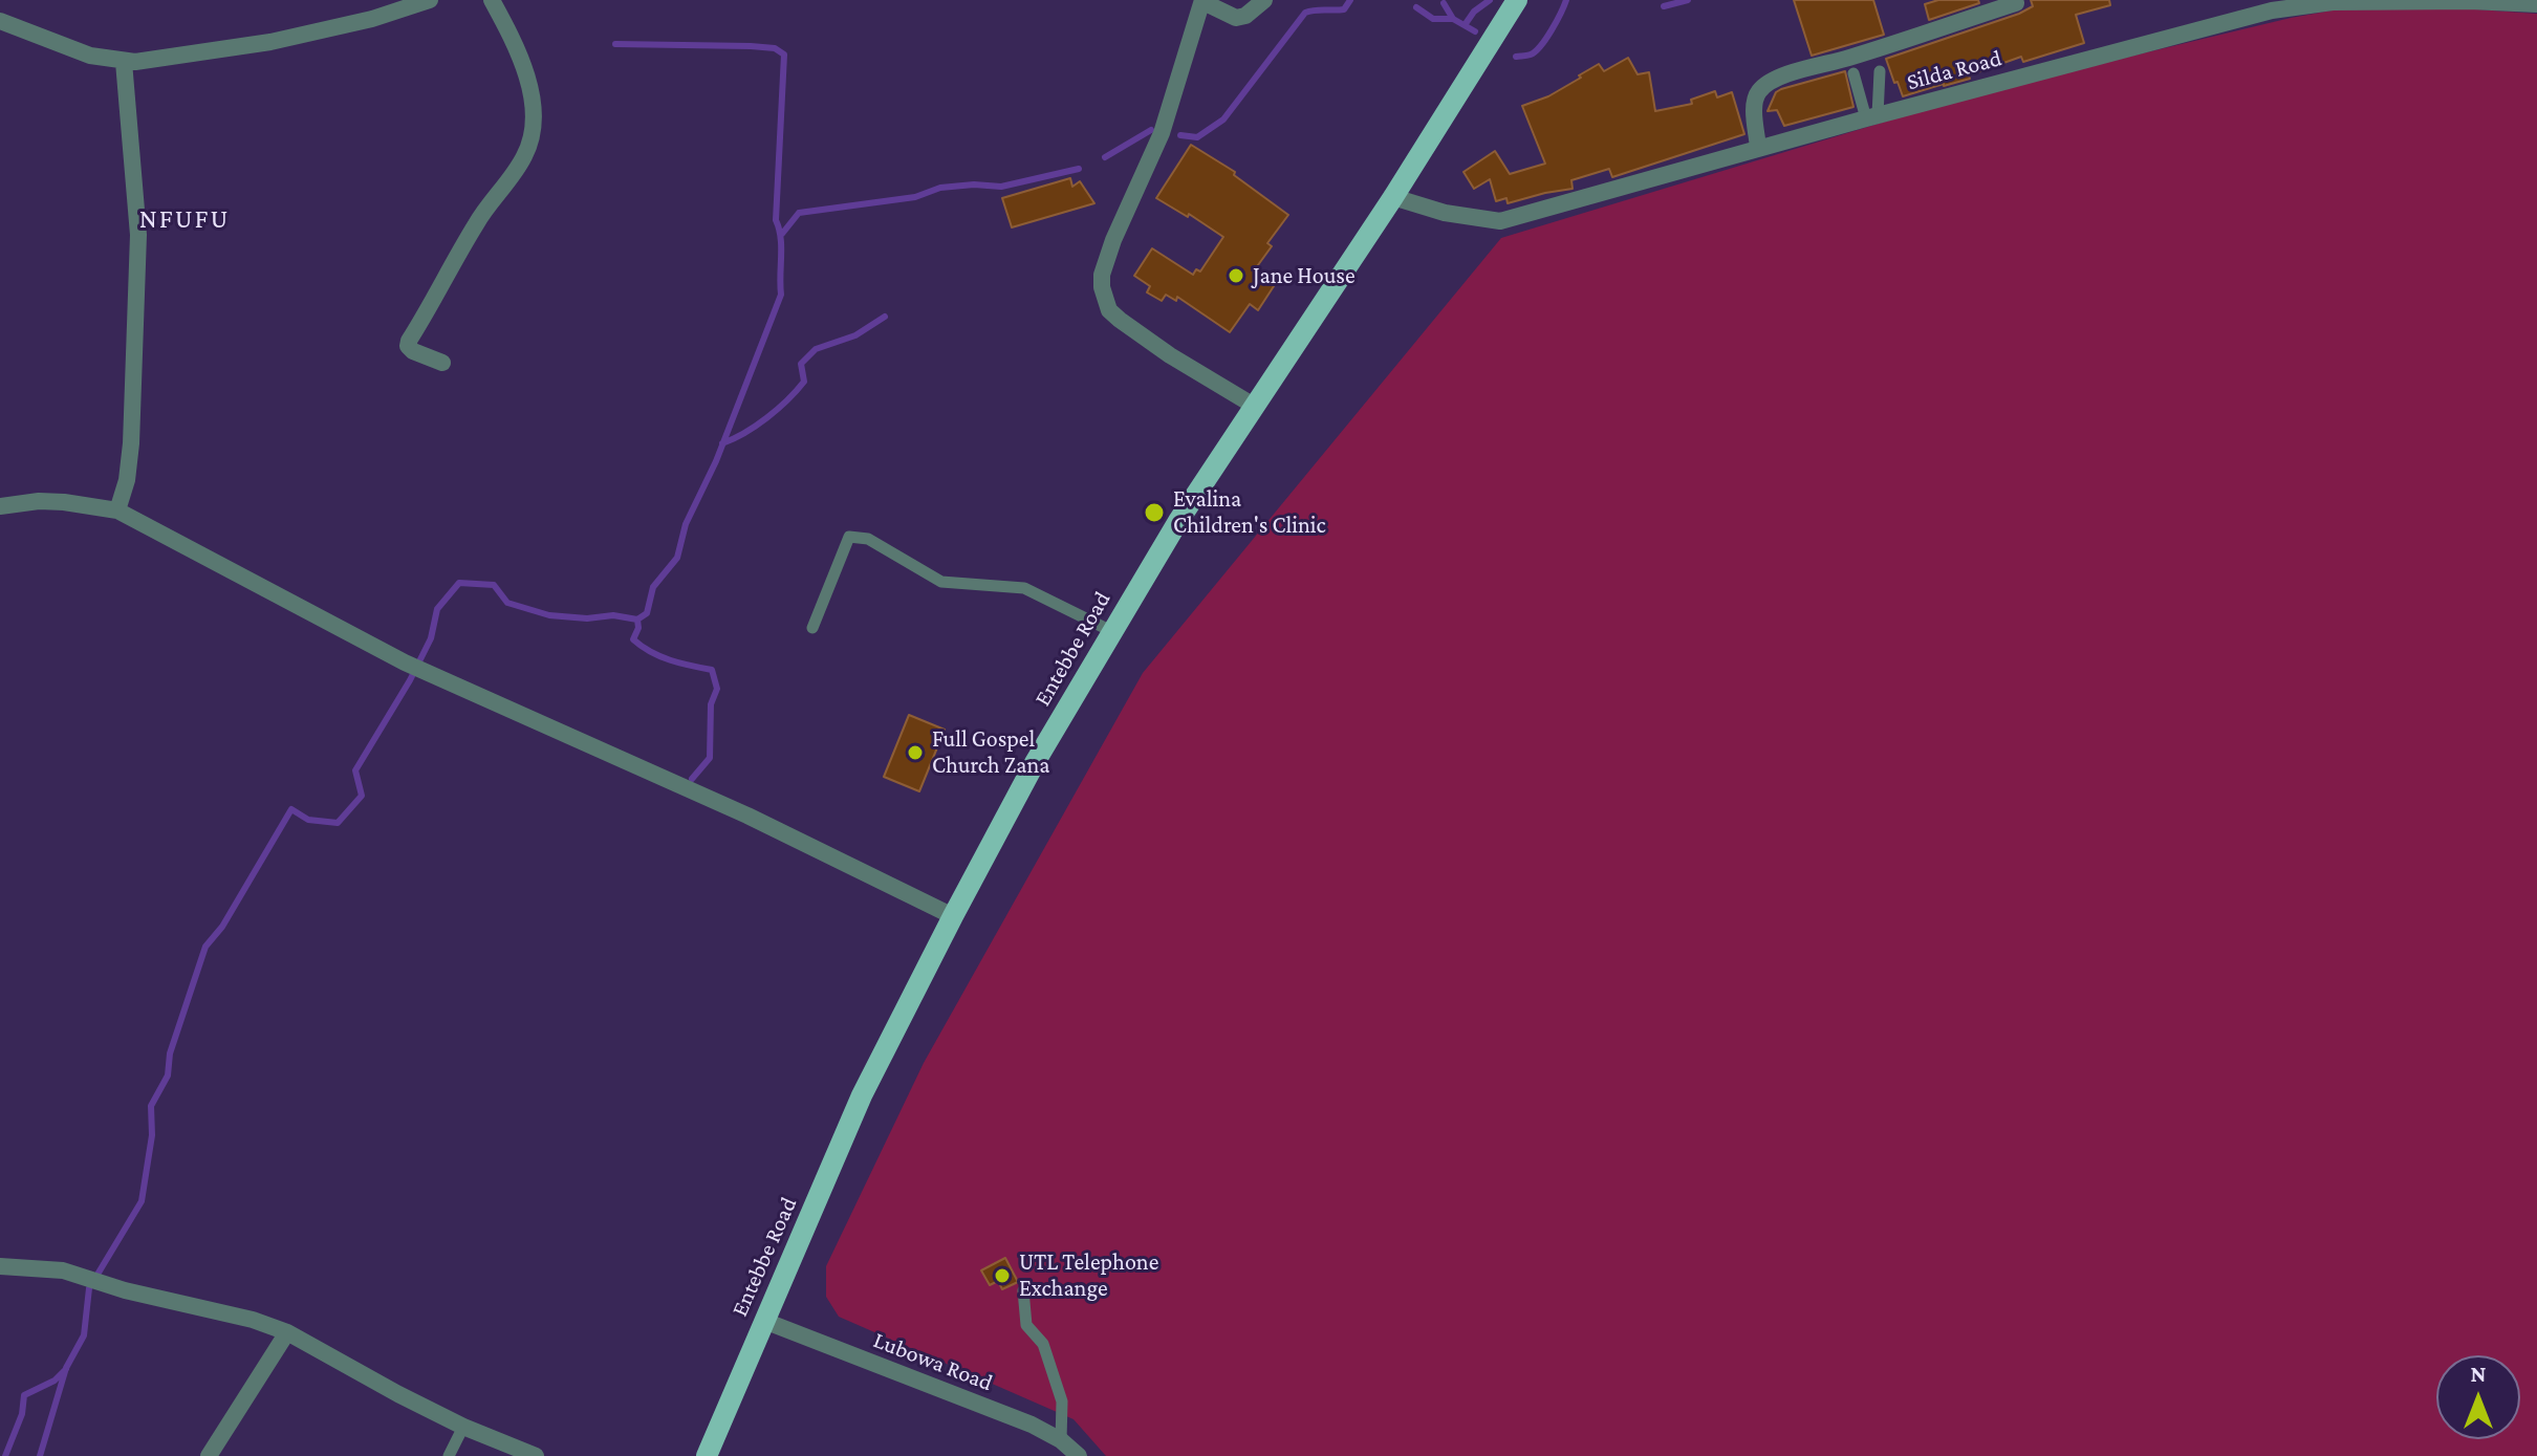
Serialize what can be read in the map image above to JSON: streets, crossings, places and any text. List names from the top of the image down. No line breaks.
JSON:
{"streets":{"main road":["Entebbe Road"],"street":["Silda Road","Lubowa Road"]},"crossings":[["Silda Road","Entebbe Road"],["Entebbe Road","Lubowa Road"]],"districts":["NFUFU"],"places":["Jane House","Evalina Children's Clinic","Full Gospel Church Zana","UTL Telephone Exchange"],"north":"top"}
